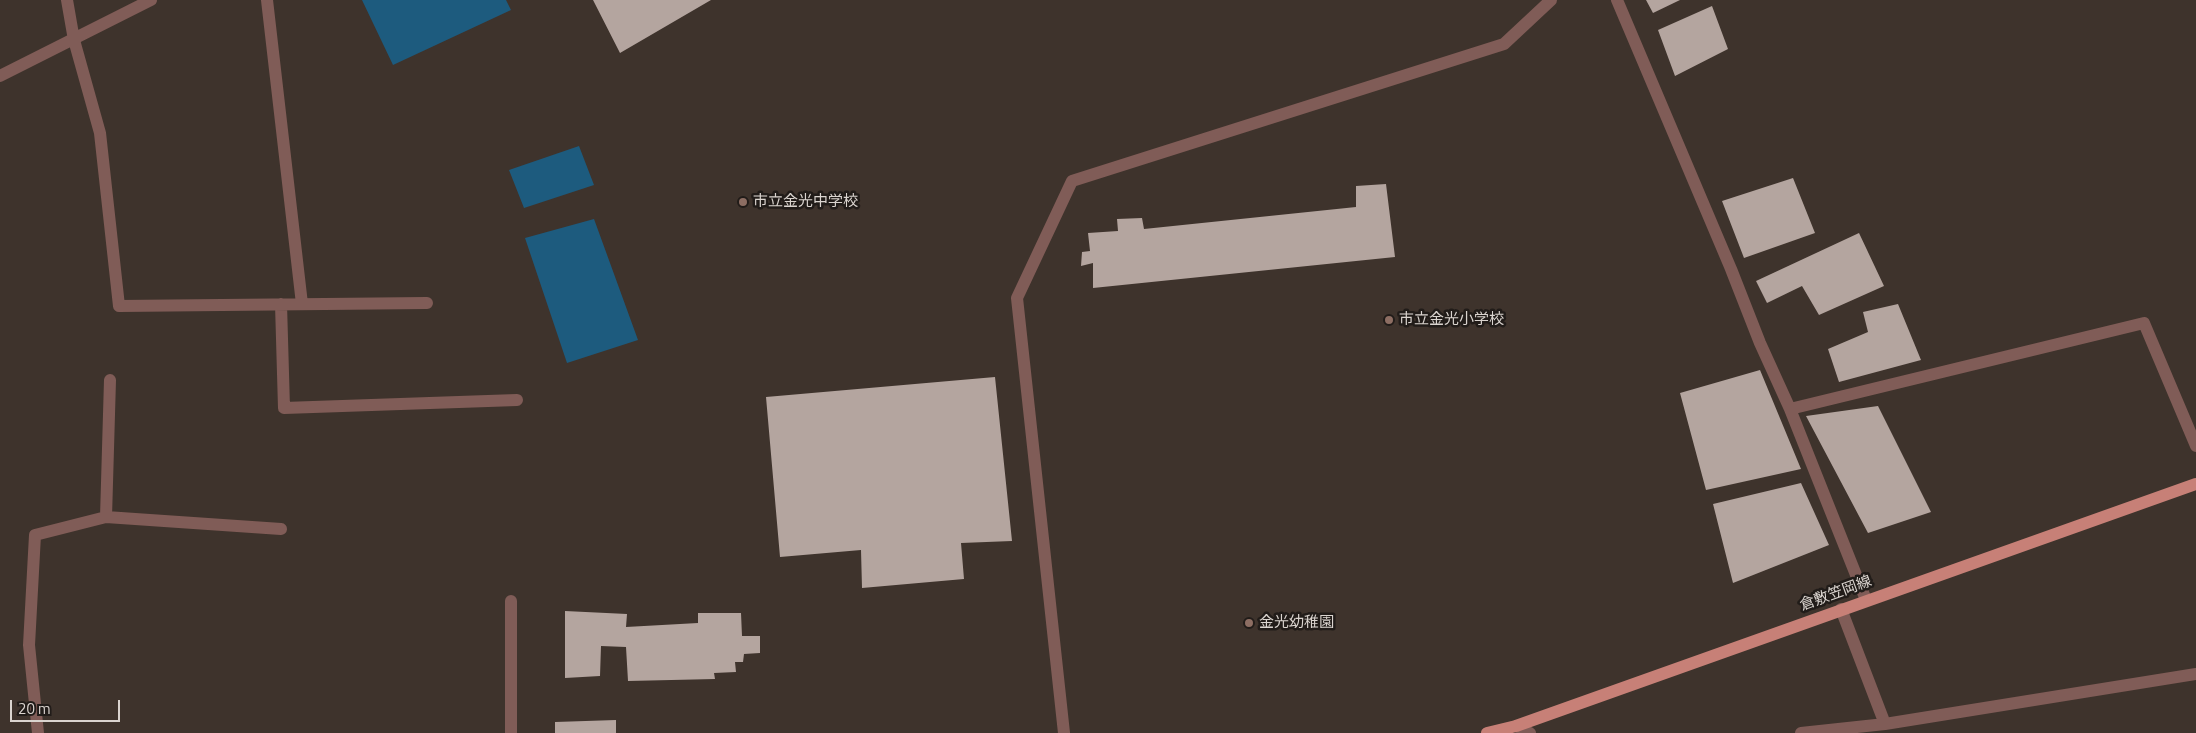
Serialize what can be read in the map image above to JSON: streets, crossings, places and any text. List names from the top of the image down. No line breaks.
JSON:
{"streets":{"main road":["倉敷笠岡線"]},"places":["市立金光中学校","市立金光小学校","金光幼稚園"],"scale_bar":"20 m"}
